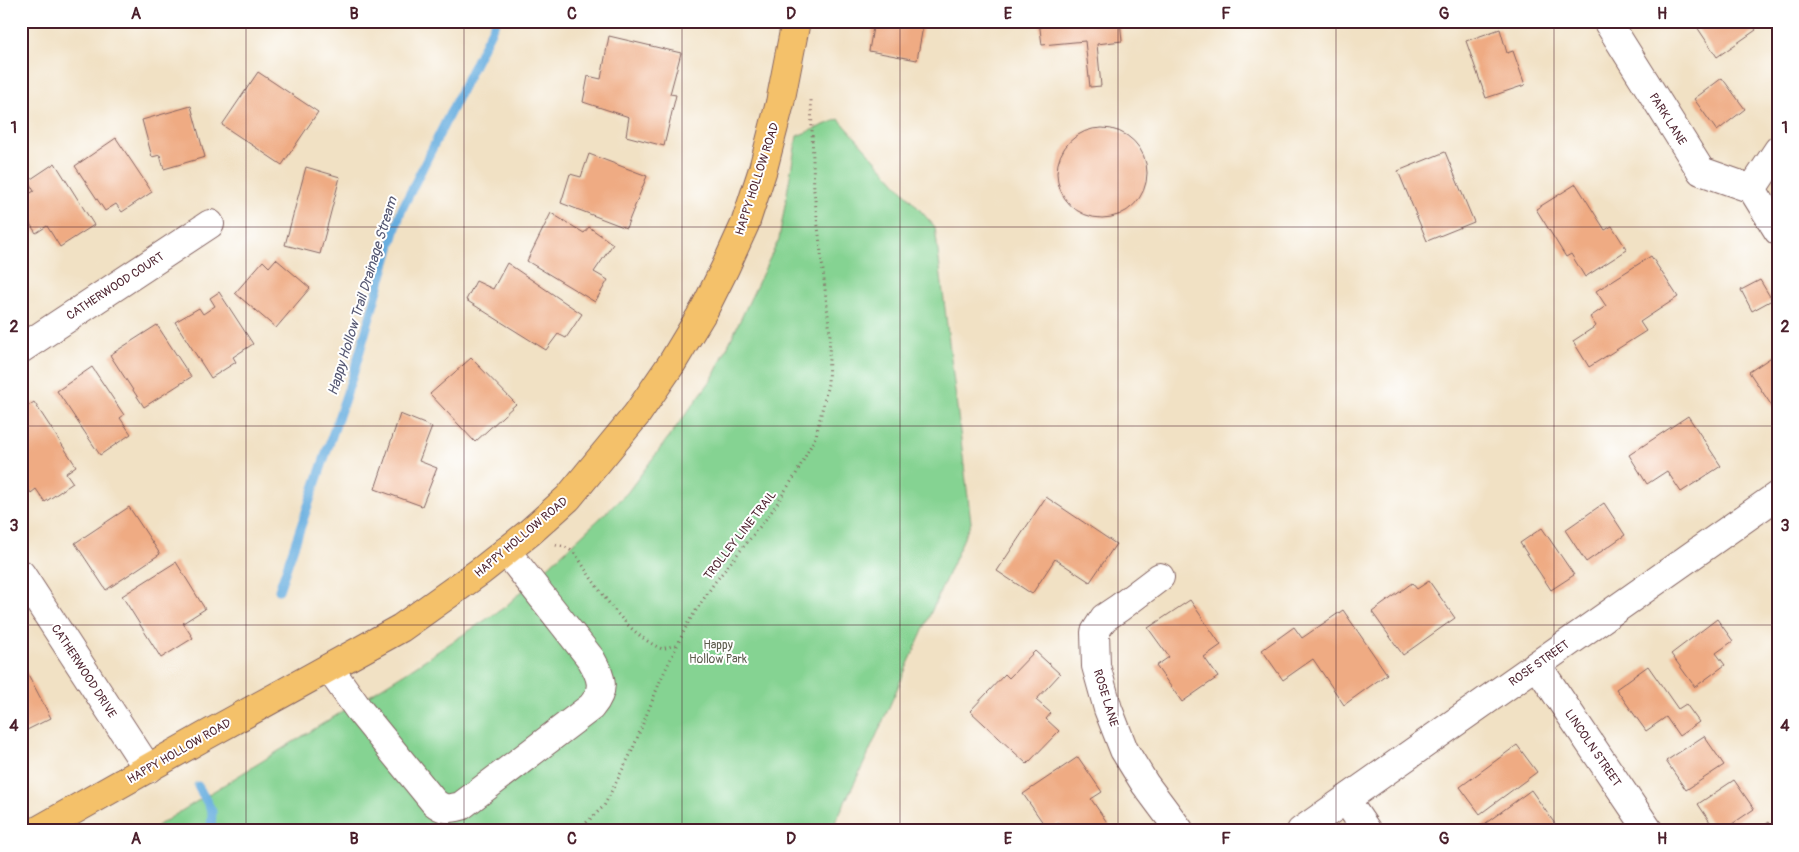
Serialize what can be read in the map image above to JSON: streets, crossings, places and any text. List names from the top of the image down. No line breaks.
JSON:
{"streets":{"main road":["HAPPY HOLLOW ROAD"],"street":["PARK LANE","CATHERWOOD COURT","ROSE STREET","CATHERWOOD DRIVE","ROSE LANE","LINCOLN STREET"],"path":["TROLLEY LINE TRAIL"]},"crossings":[["HAPPY HOLLOW ROAD","CATHERWOOD DRIVE"],["ROSE STREET","LINCOLN STREET"]],"water":["Happy Hollow Trail Drainage Stream"],"parks":["Happy Hollow Park"],"grid":{"columns":["A","B","C","D","E","F","G","H"],"rows":["1","2","3","4"]}}
